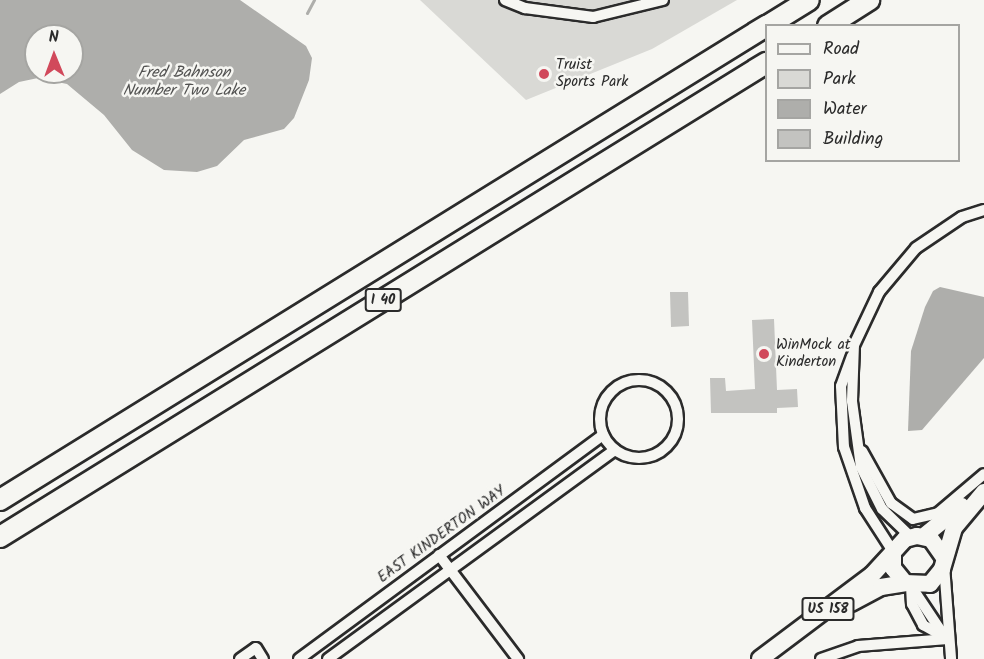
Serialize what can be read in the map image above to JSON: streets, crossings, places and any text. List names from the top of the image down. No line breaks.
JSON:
{"streets":{"highway":["I 40"],"main road":["US 158"],"street":["EAST KINDERTON WAY"]},"water":["Fred Bahnson Number Two Lake"],"places":["Truist Sports Park","WinMock at Kinderton"],"legend":["Road","Park","Water","Building"],"north":"top"}
